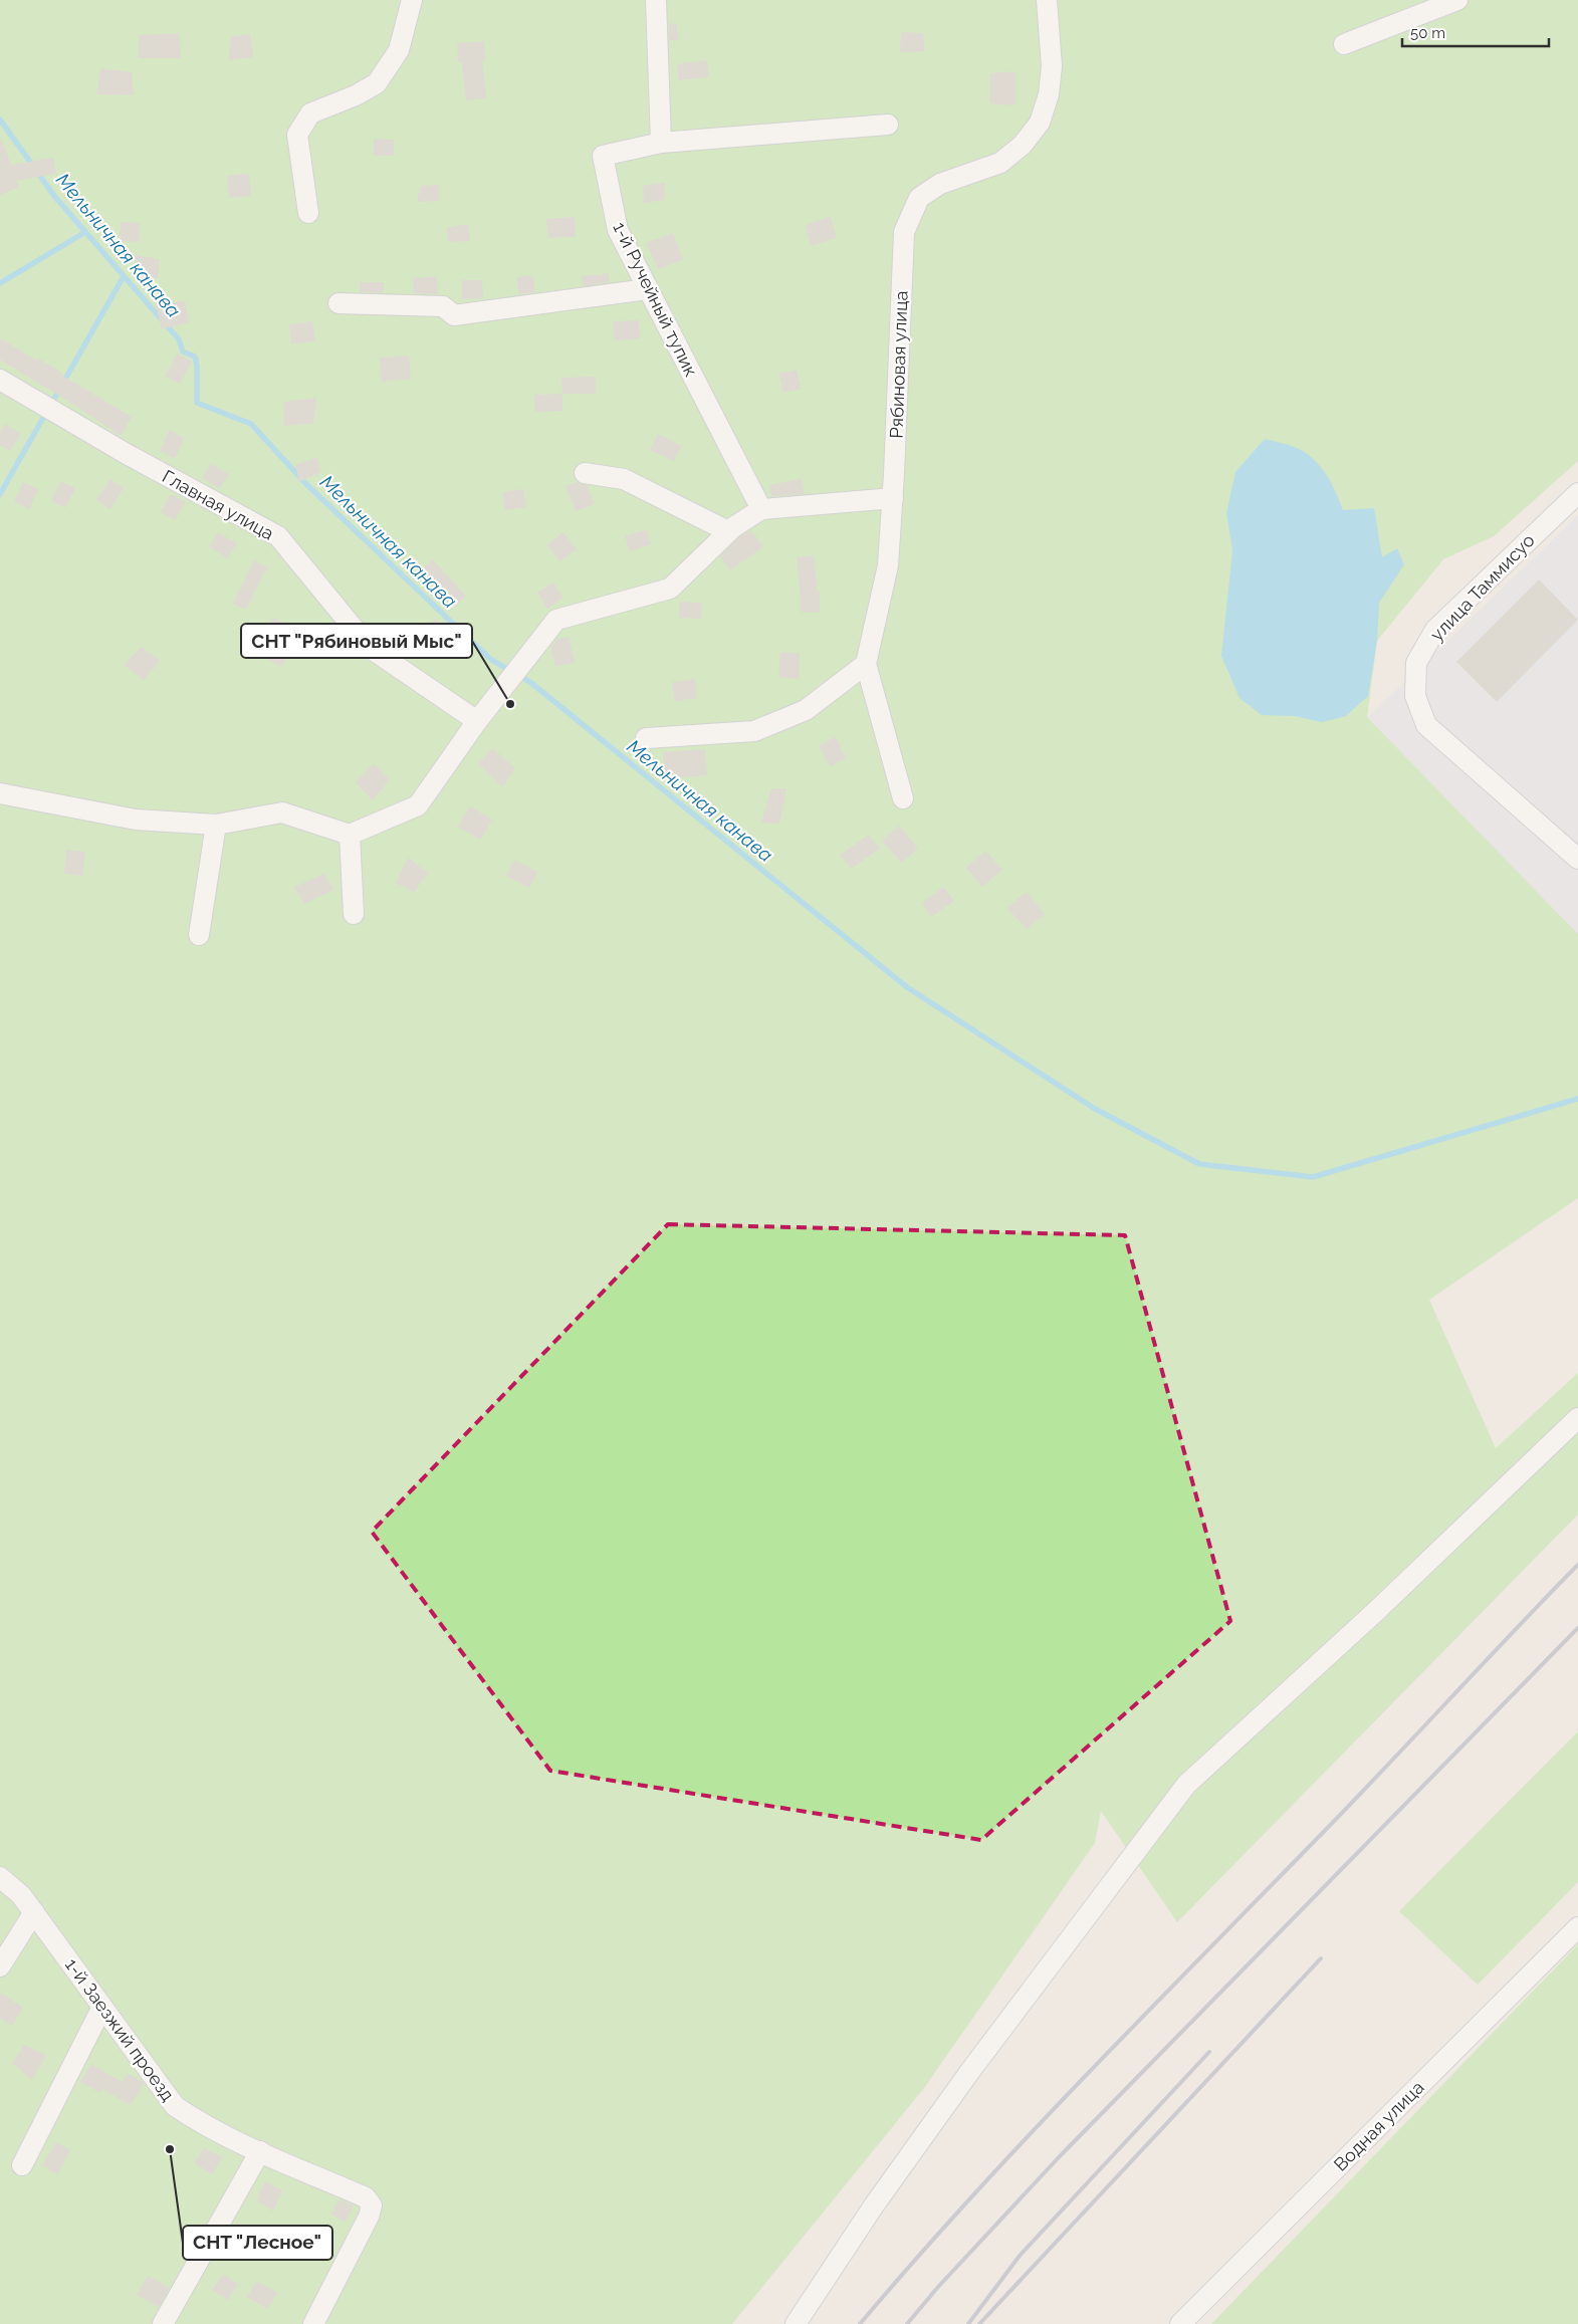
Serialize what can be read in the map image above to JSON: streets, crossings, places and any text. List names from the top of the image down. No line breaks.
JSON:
{"streets":{"street":["1-й Ручейный тупик","Рябиновая улица","Главная улица","улица Таммисуо","1-й Заезжий проезд","Водная улица"]},"water":["Мельничная канава"],"places":["СНТ \"Рябиновый Мыс\"","СНТ \"Лесное\""],"scale_bar":"50 m"}
